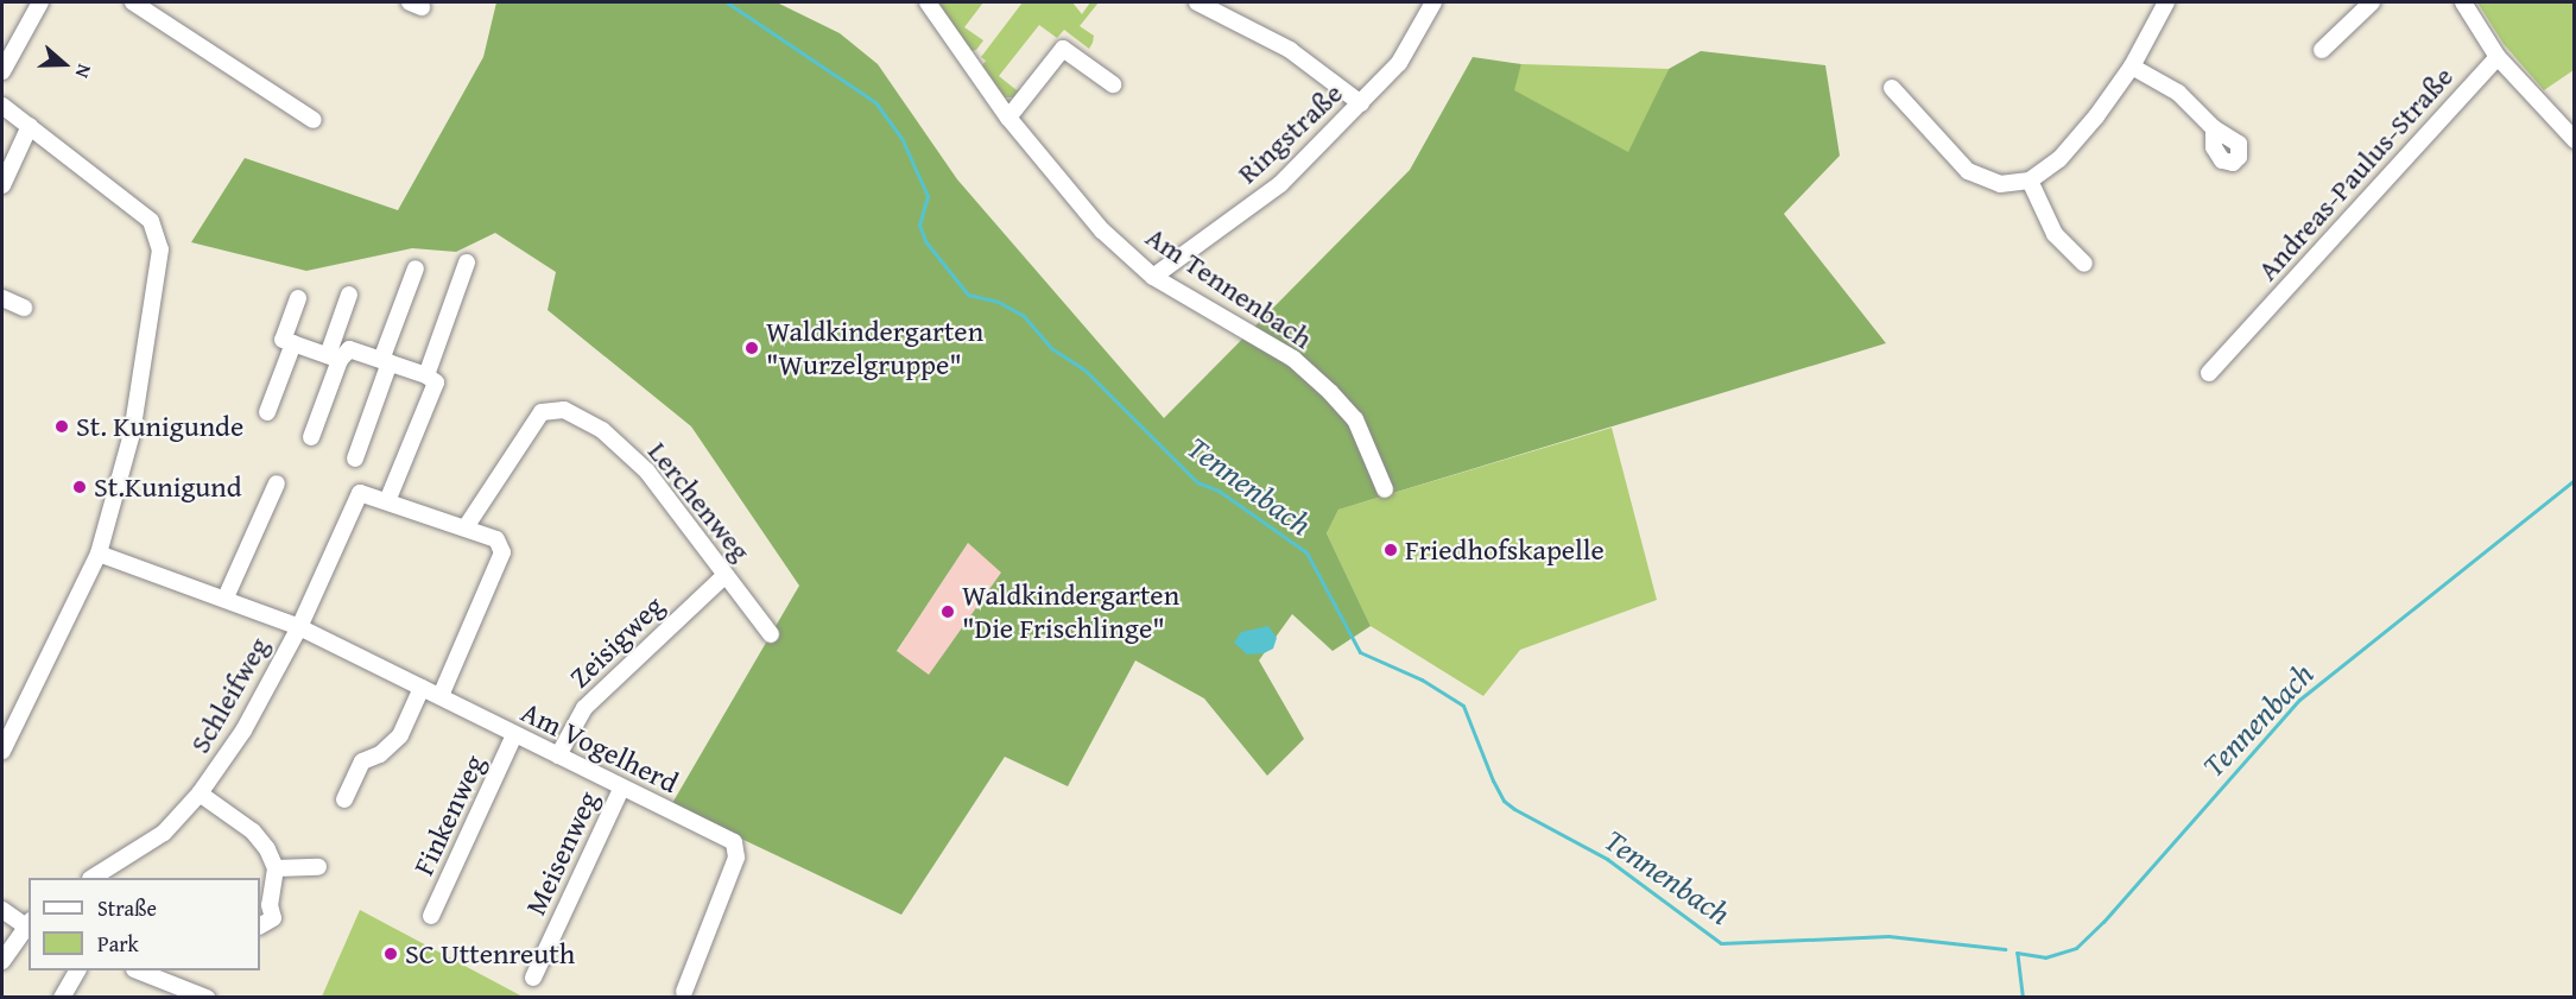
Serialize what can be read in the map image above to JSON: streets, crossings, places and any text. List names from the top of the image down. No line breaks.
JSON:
{"streets":{"street":["Ringstraße","Andreas-Paulus-Straße","Am Tennenbach","Lerchenweg","Zeisigweg","Schleifweg","Am Vogelherd","Finkenweg","Meisenweg"]},"crossings":[["Ringstraße","Am Tennenbach"],["Lerchenweg","Zeisigweg"],["Zeisigweg","Am Vogelherd"],["Schleifweg","Am Vogelherd"],["Am Vogelherd","Finkenweg"],["Am Vogelherd","Meisenweg"]],"water":["Tennenbach"],"places":["Waldkindergarten \"Wurzelgruppe\"","St. Kunigunde","St.Kunigund","Friedhofskapelle","Waldkindergarten \"Die Frischlinge\"","SC Uttenreuth"],"legend":["Straße","Park"],"north":"right"}
